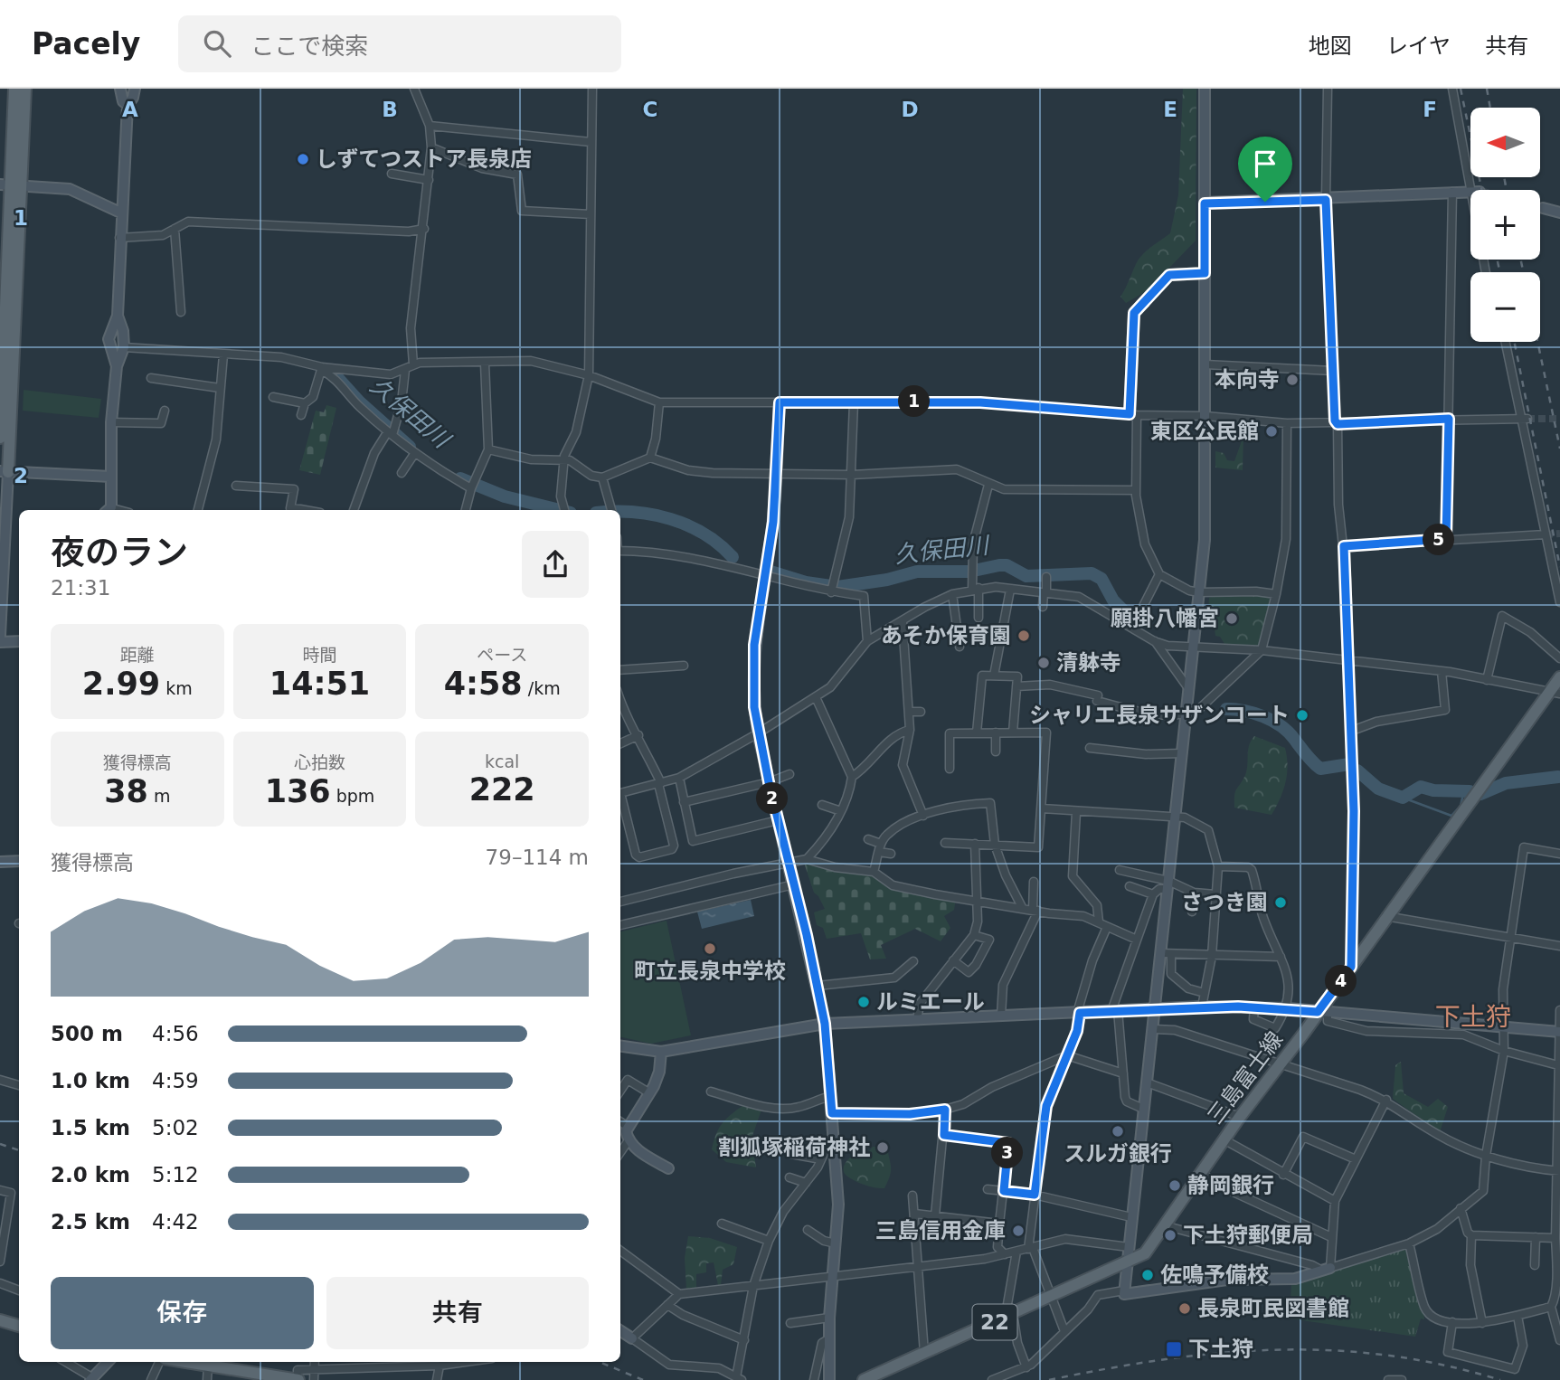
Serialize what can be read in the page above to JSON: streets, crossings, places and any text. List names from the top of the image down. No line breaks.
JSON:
{"streets":{"main road":["三島富士線","22"]},"districts":["下土狩"],"water":["久保田川"],"places":{"other":["しずてつストア長泉店","本向寺","東区公民館","願掛八幡宮","あそか保育園","清躰寺","シャリエ長泉サザンコート","さつき園","町立長泉中学校","ルミエール","スルガ銀行","割狐塚稲荷神社","静岡銀行","三島信用金庫","下土狩郵便局","佐鳴予備校","長泉町民図書館"],"transit":["下土狩"]},"north":"left","page":{"header":"Pacely","search":"ここで検索","nav":["地図","レイヤ","共有"],"map_buttons":["+","−"],"pins":["1","5","2","4","3"],"heading":["夜のラン","21:31"],"stats":[["距離","2.99 km"],["時間","14:51"],["ペース","4:58 /km"],["獲得標高","38 m"],["心拍数","136 bpm"],["kcal","222"]],"chart":["獲得標高","79–114 m"],"list":[{"name":"500 m","note":"4:56"},{"name":"1.0 km","note":"4:59"},{"name":"1.5 km","note":"5:02"},{"name":"2.0 km","note":"5:12"},{"name":"2.5 km","note":"4:42"}],"buttons":["保存","共有"]},"grid":{"columns":["A","B","C","D","E","F"],"rows":["1","2"]}}
